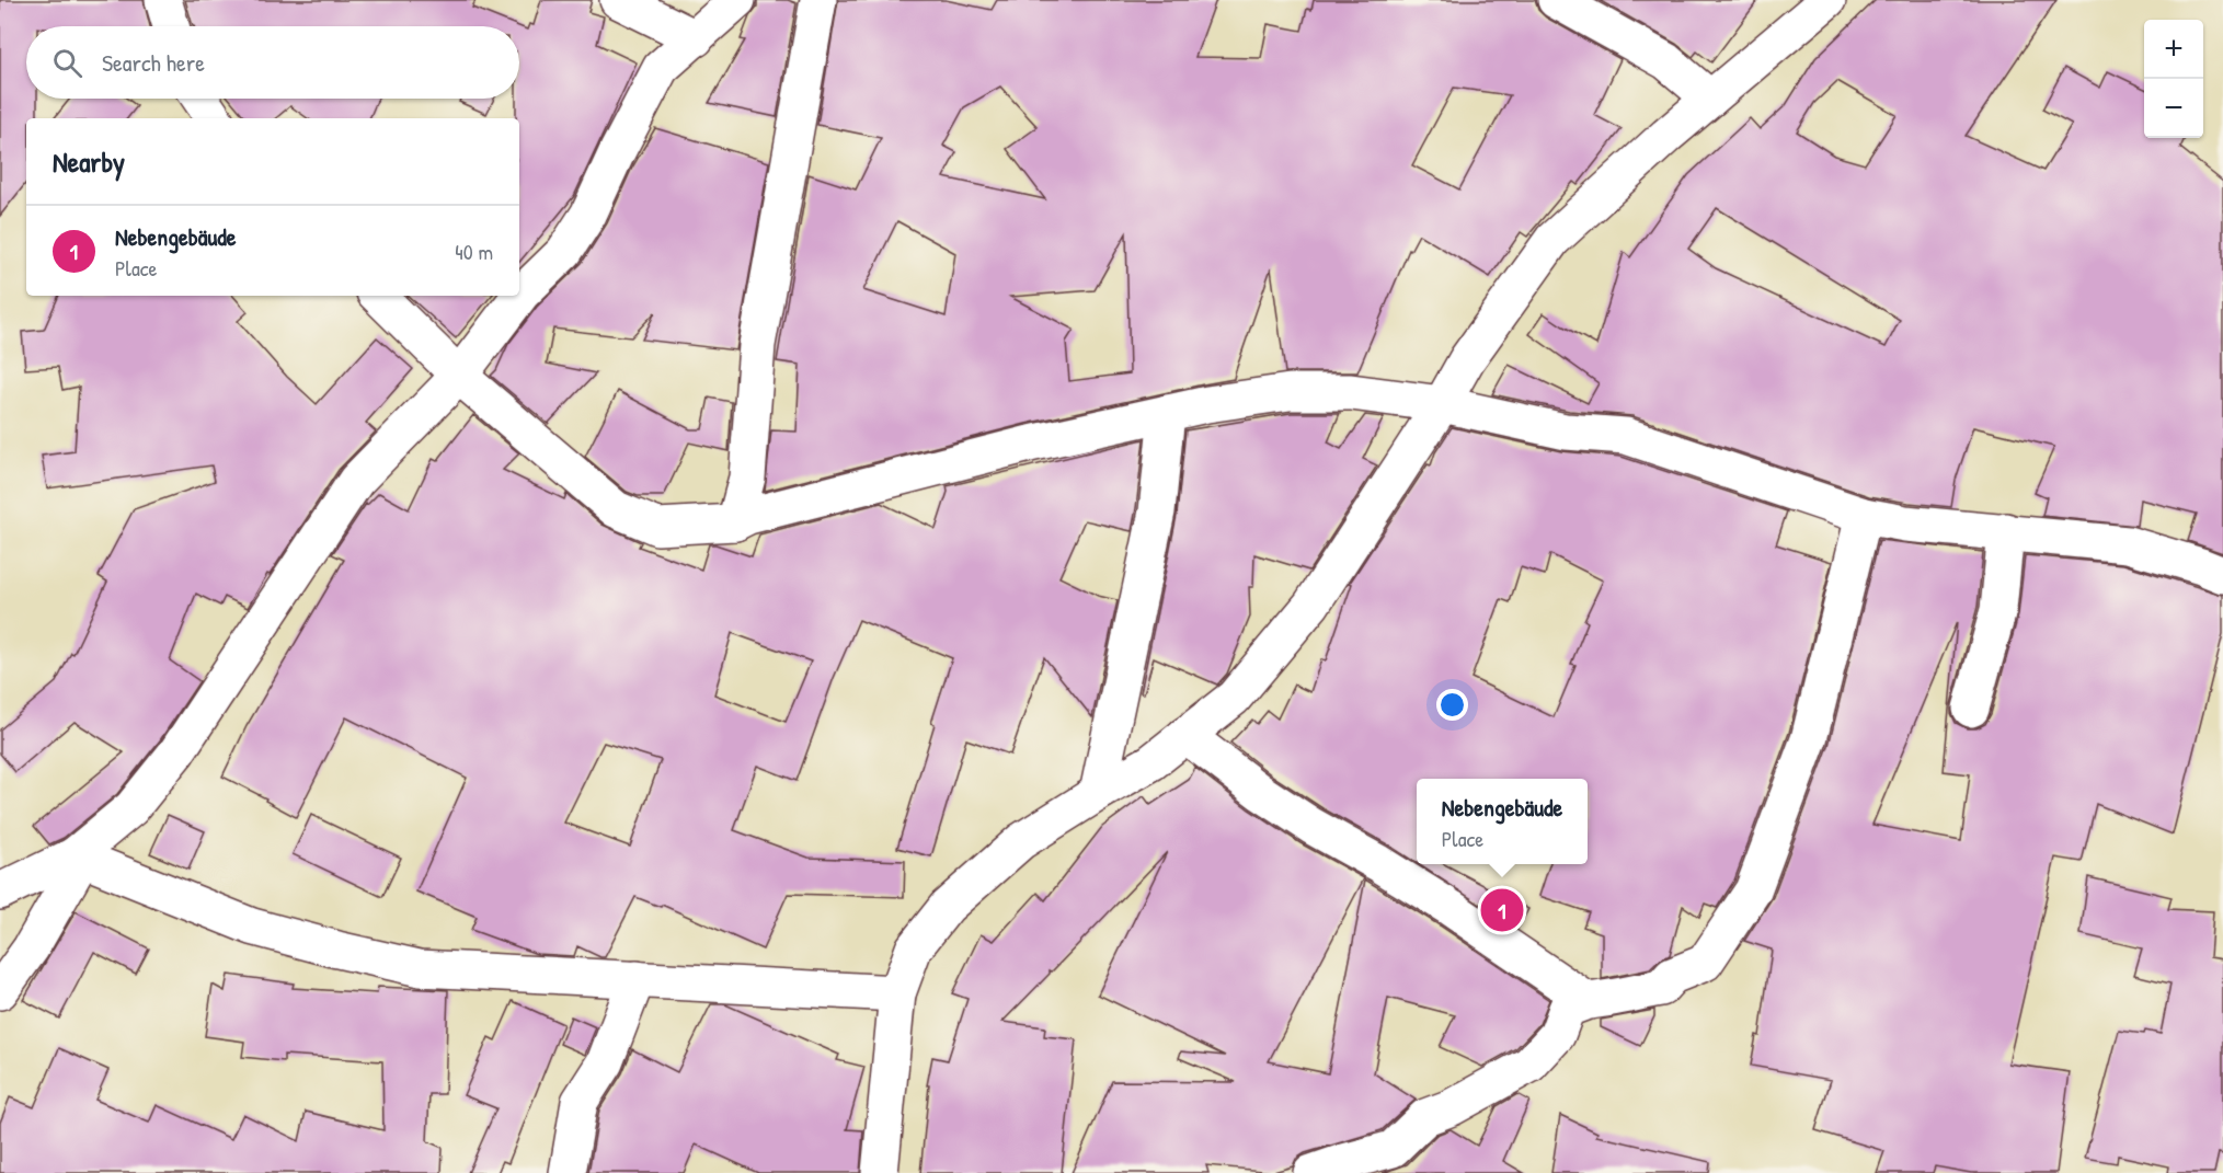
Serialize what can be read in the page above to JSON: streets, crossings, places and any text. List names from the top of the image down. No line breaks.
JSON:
{"page":{"map_buttons":["+","−"],"search":"Search here","heading":"Nearby","list":[{"mark":"1","name":"Nebengebäude","note":"Place","value":"40 m"}],"popup":["Nebengebäude","Place"],"pins":"1"}}
